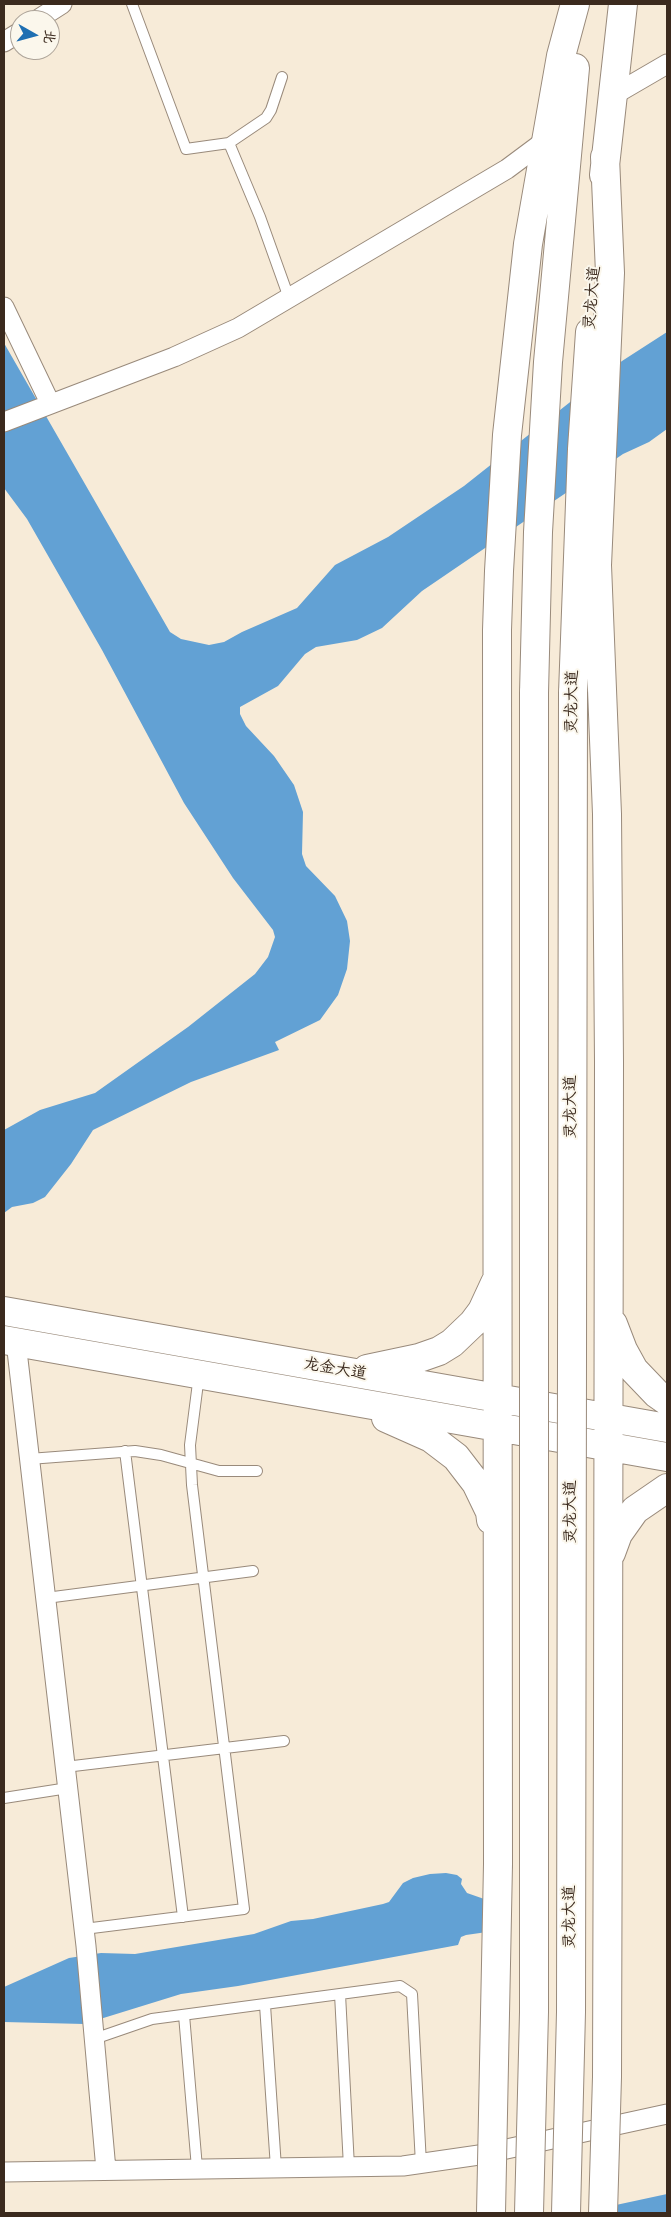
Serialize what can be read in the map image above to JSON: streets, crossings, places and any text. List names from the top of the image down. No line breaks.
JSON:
{"streets":{"main road":["灵龙大道","龙金大道"]},"north":"right"}
